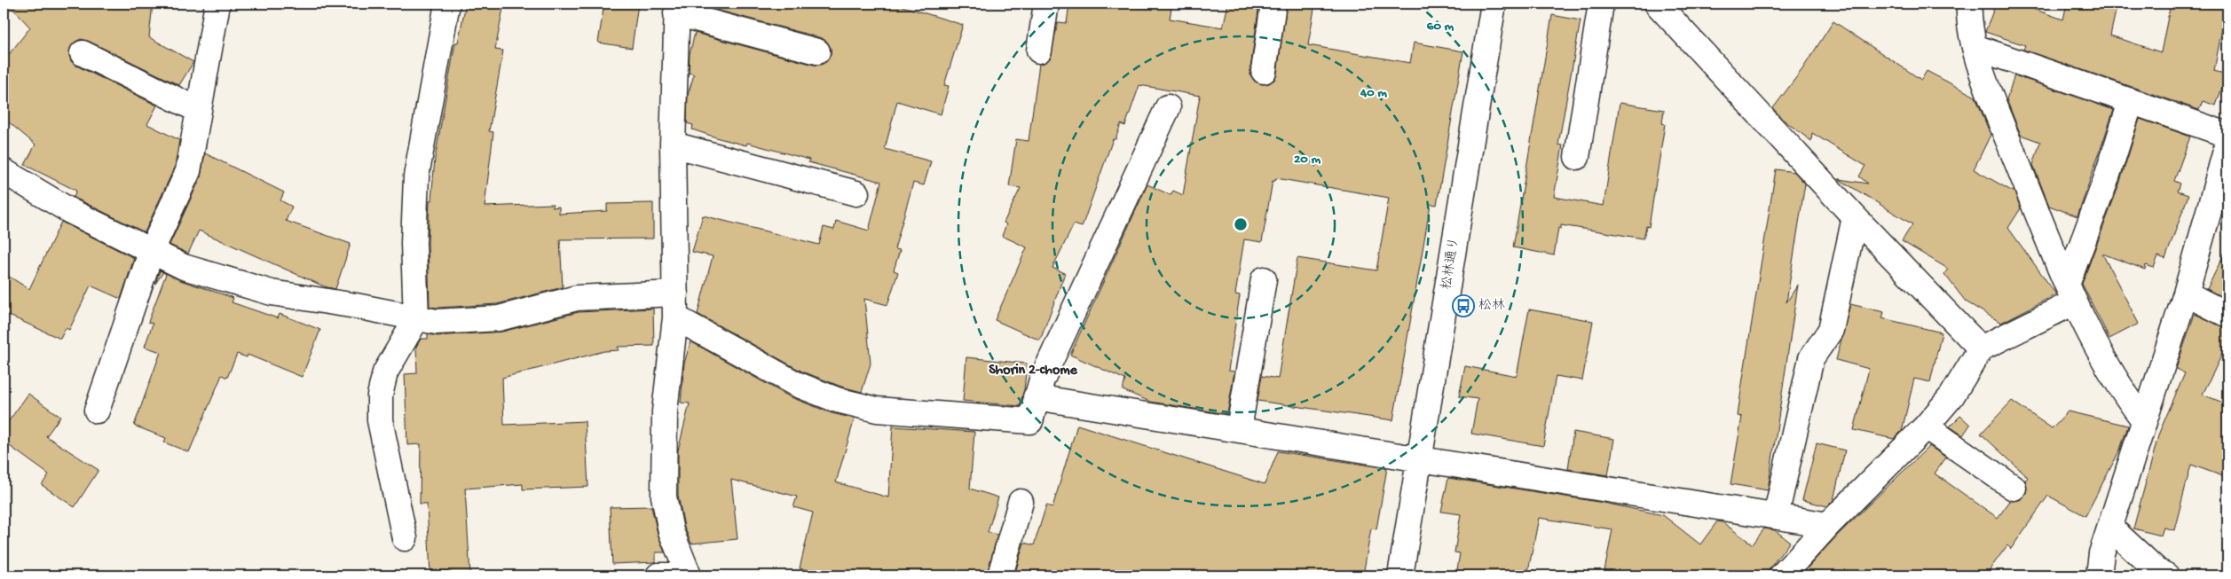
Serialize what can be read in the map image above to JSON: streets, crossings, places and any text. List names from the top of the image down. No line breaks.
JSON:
{"streets":{"street":["松林通り"]},"districts":["Shorin 2-chome"],"places":{"bus stop":["松林"]},"rings":["60 m","40 m","20 m"]}
